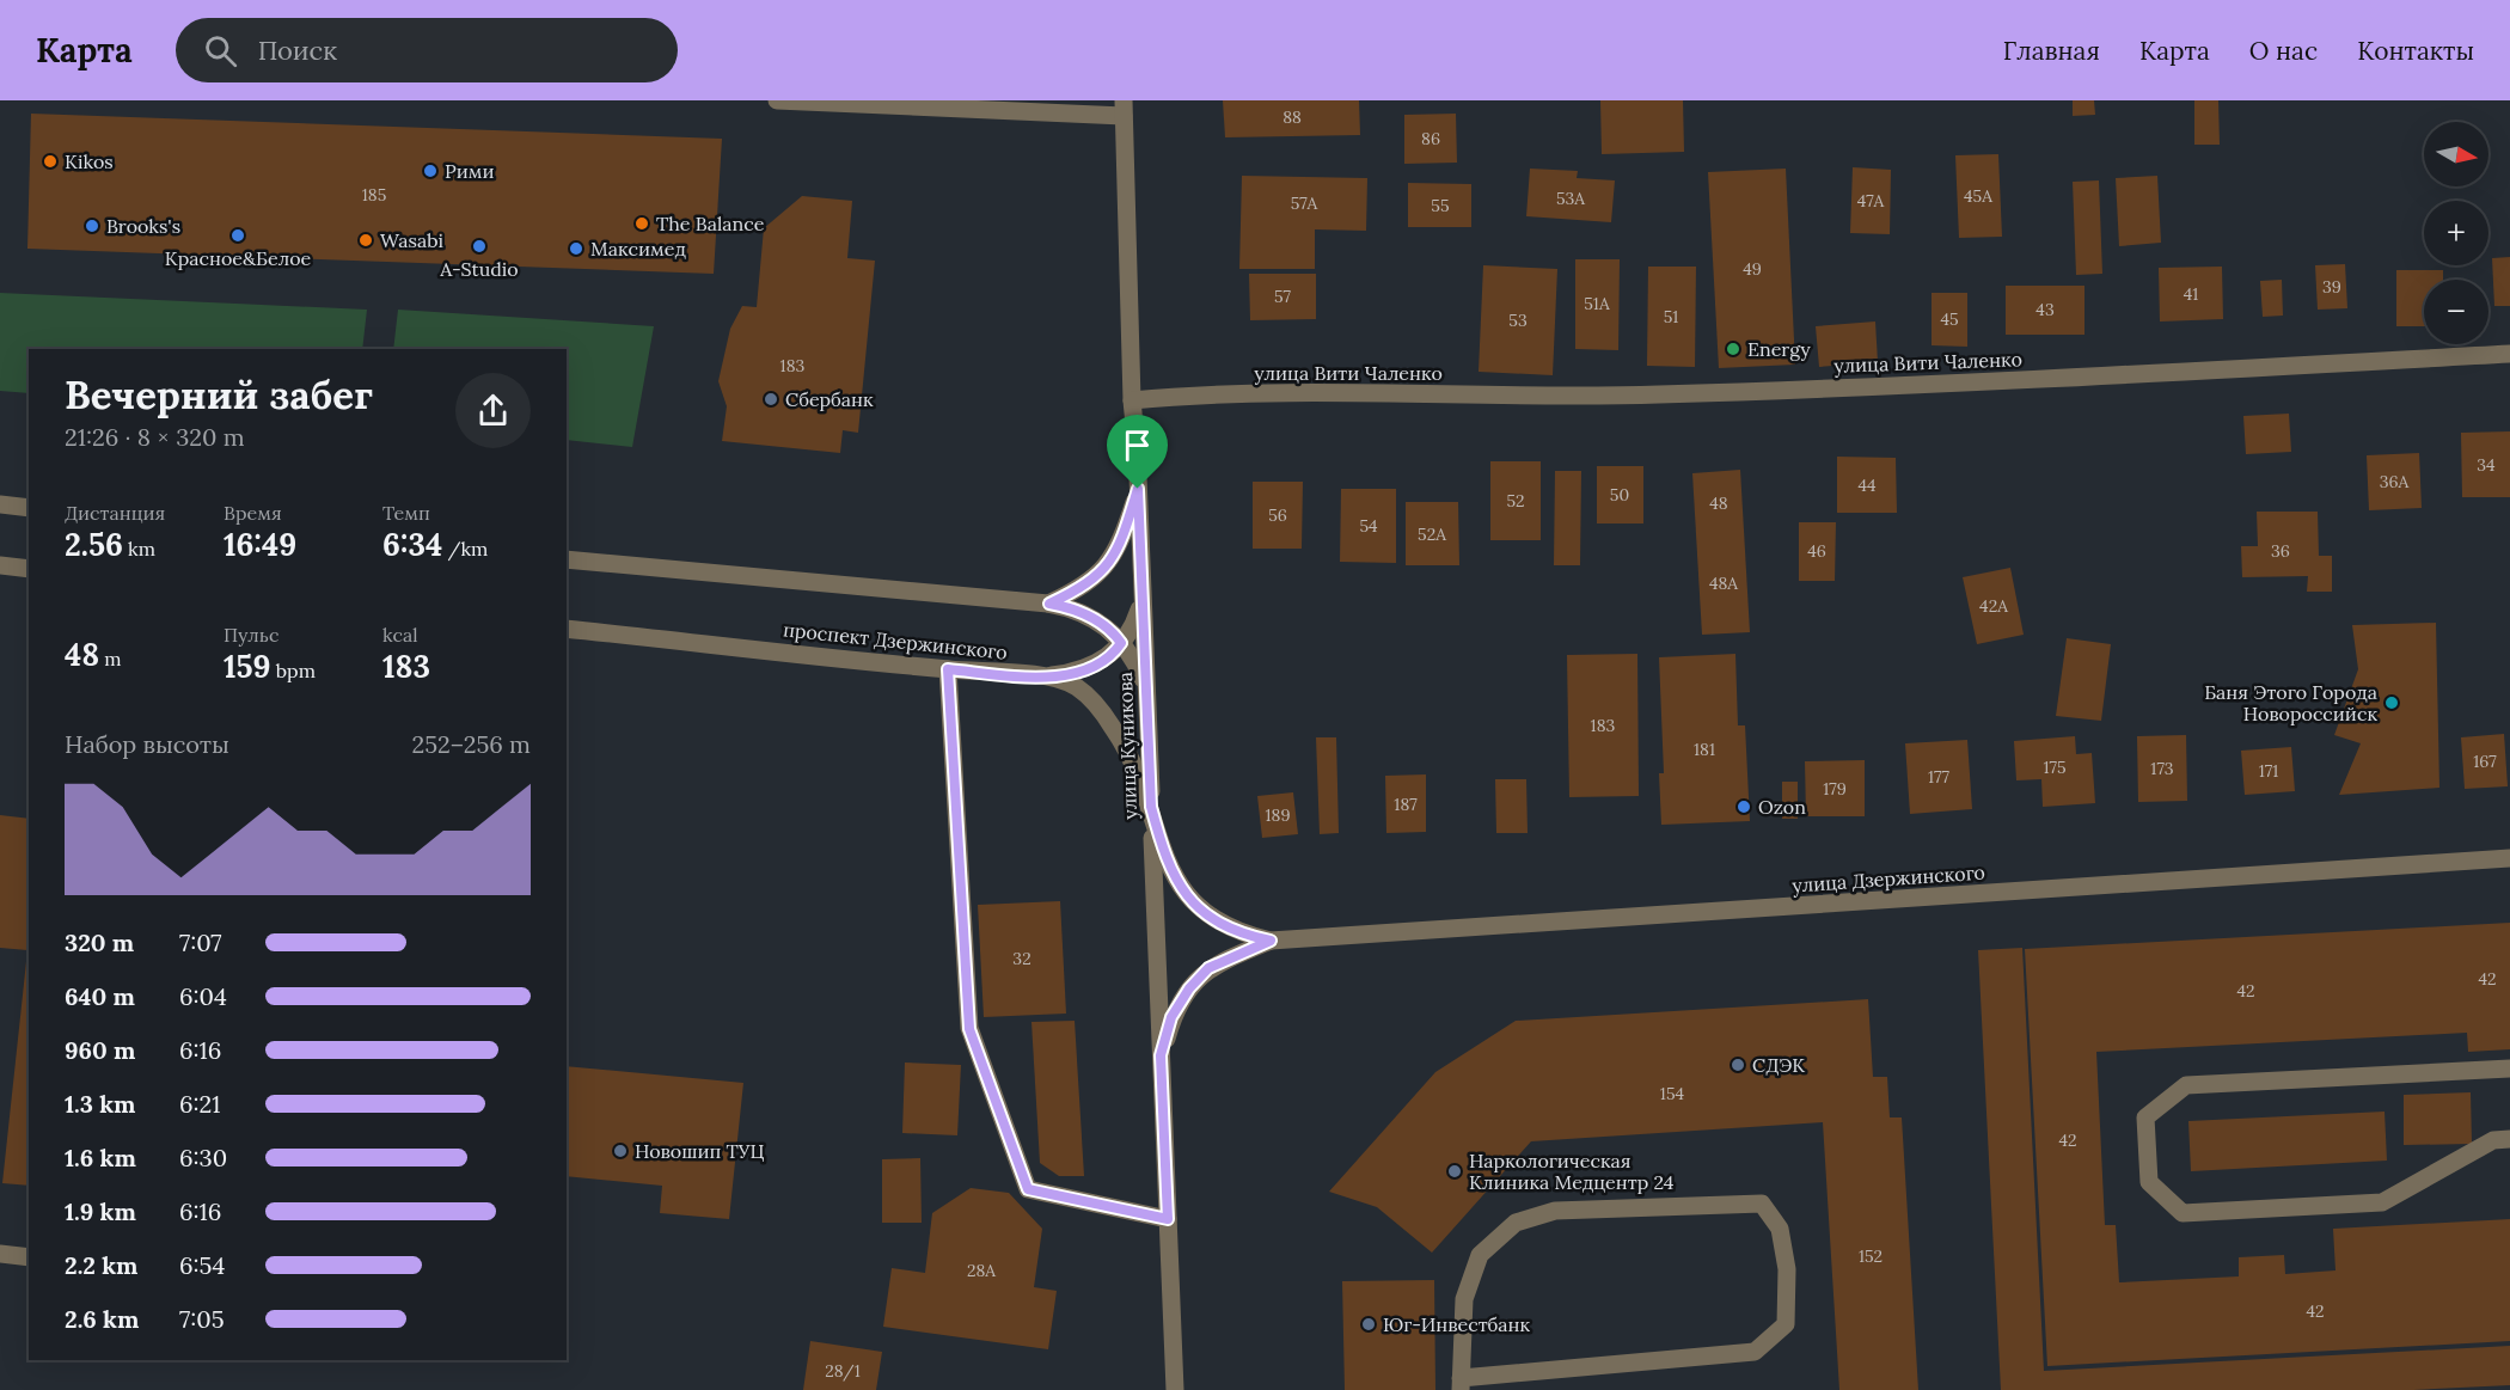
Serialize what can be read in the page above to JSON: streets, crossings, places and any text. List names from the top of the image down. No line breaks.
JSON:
{"streets":{"street":["улица Вити Чаленко","проспект Дзержинского","улица Куникова","улица Дзержинского"]},"crossings":[["улица Вити Чаленко","улица Куникова"],["проспект Дзержинского","улица Куникова"]],"places":["Kikos","Рими","The Balance","Brooks's","Красное&Белое","Wasabi","A-Studio","Максимед","Energy","Сбербанк","Баня Этого Города Новороссийск","Ozon","СДЭК","Новошип ТУЦ","Наркологическая Клиника Медцентр 24","Юг-Инвестбанк"],"house_numbers":["88","86","185","45А","53А","47А","57А","55","49","39","41","57","51А","43","51","45","53","183","34","36А","44","50","52","48","56","54","52А","46","36","48А","42А","183","181","167","175","173","171","177","179","187","189","32","42","42","154","42","152","28А","42","28/1"],"north":"right","page":{"header":"Карта","search":"Поиск","nav":["Главная","Карта","О нас","Контакты"],"map_buttons":["+","−"],"heading":["Вечерний забег","21:26 · 8 × 320 m"],"stats":[["Дистанция","2.56 km"],["Время","16:49"],["Темп","6:34 /km"],["48 m"],["Пульс","159 bpm"],["kcal","183"]],"chart":["Набор высоты","252–256 m"],"list":[{"name":"320 m","note":"7:07"},{"name":"640 m","note":"6:04"},{"name":"960 m","note":"6:16"},{"name":"1.3 km","note":"6:21"},{"name":"1.6 km","note":"6:30"},{"name":"1.9 km","note":"6:16"},{"name":"2.2 km","note":"6:54"},{"name":"2.6 km","note":"7:05"}]}}
